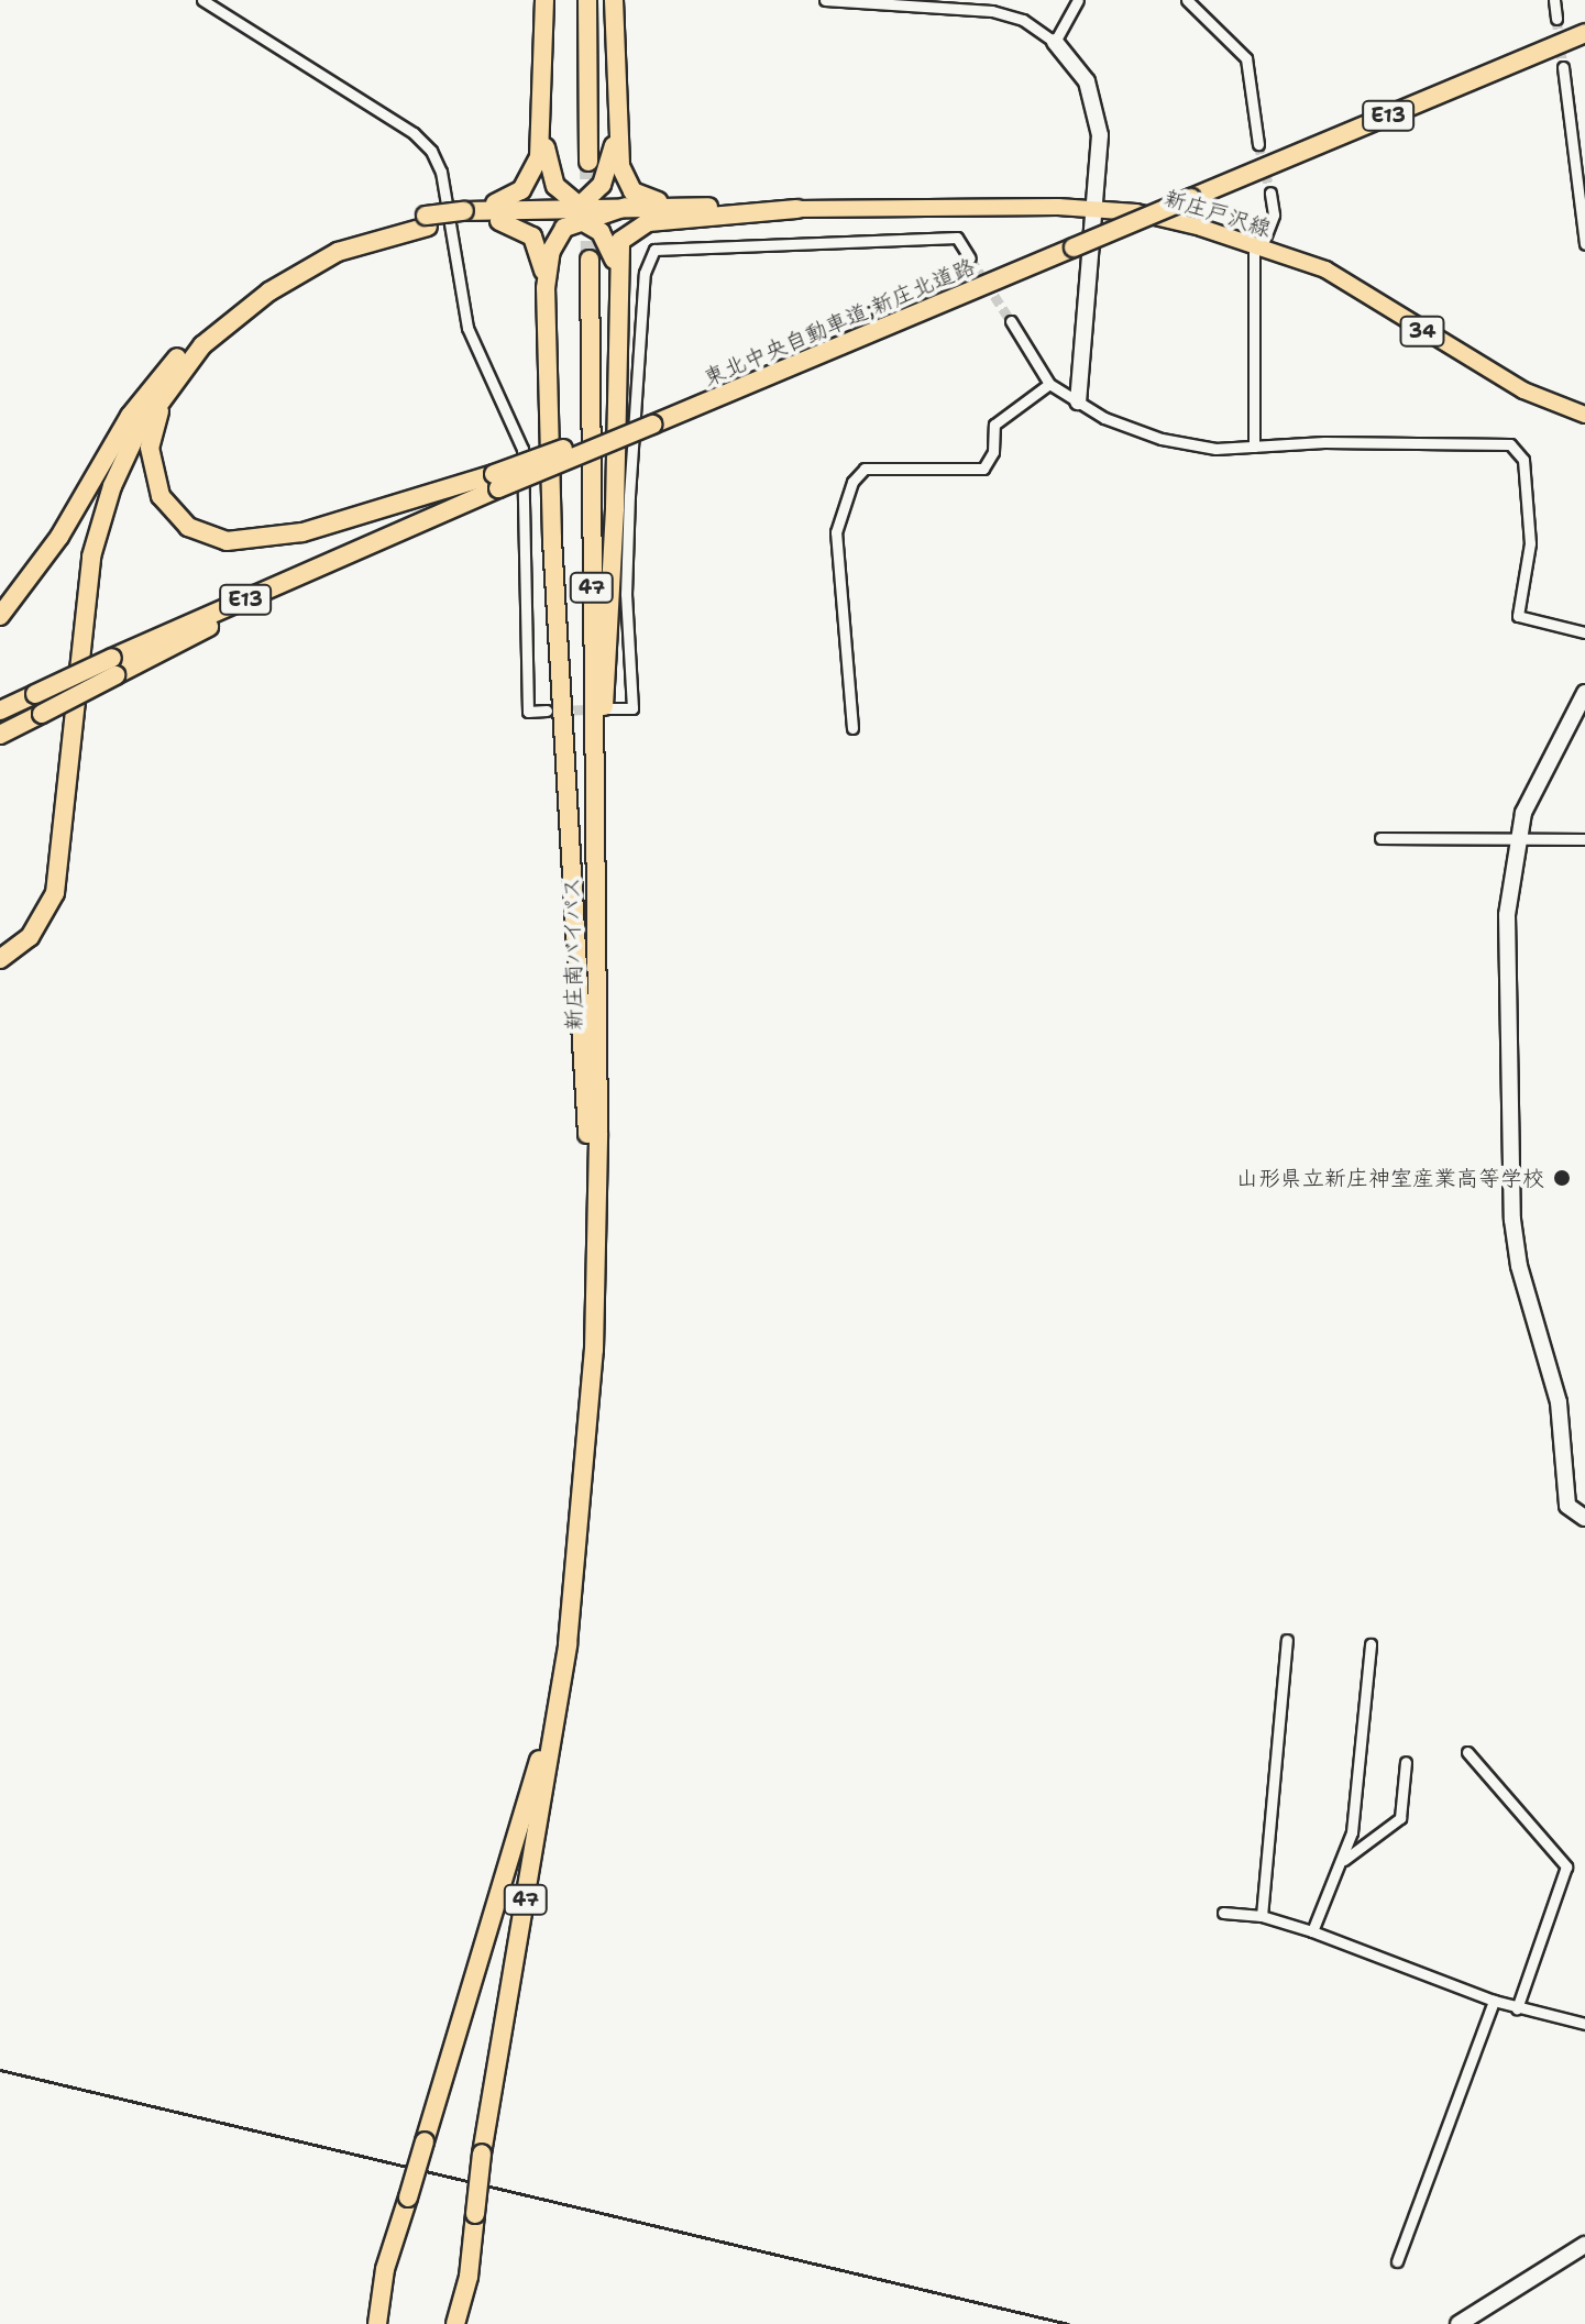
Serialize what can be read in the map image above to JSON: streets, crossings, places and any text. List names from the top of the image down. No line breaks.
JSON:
{"streets":{"highway":["E13","東北中央自動車道;新庄北道路","34","47","新庄南バイパス"],"main road":["新庄戸沢線"]},"crossings":[["新庄戸沢線","34"],["47","新庄南バイパス"]],"places":["山形県立新庄神室産業高等学校"]}
